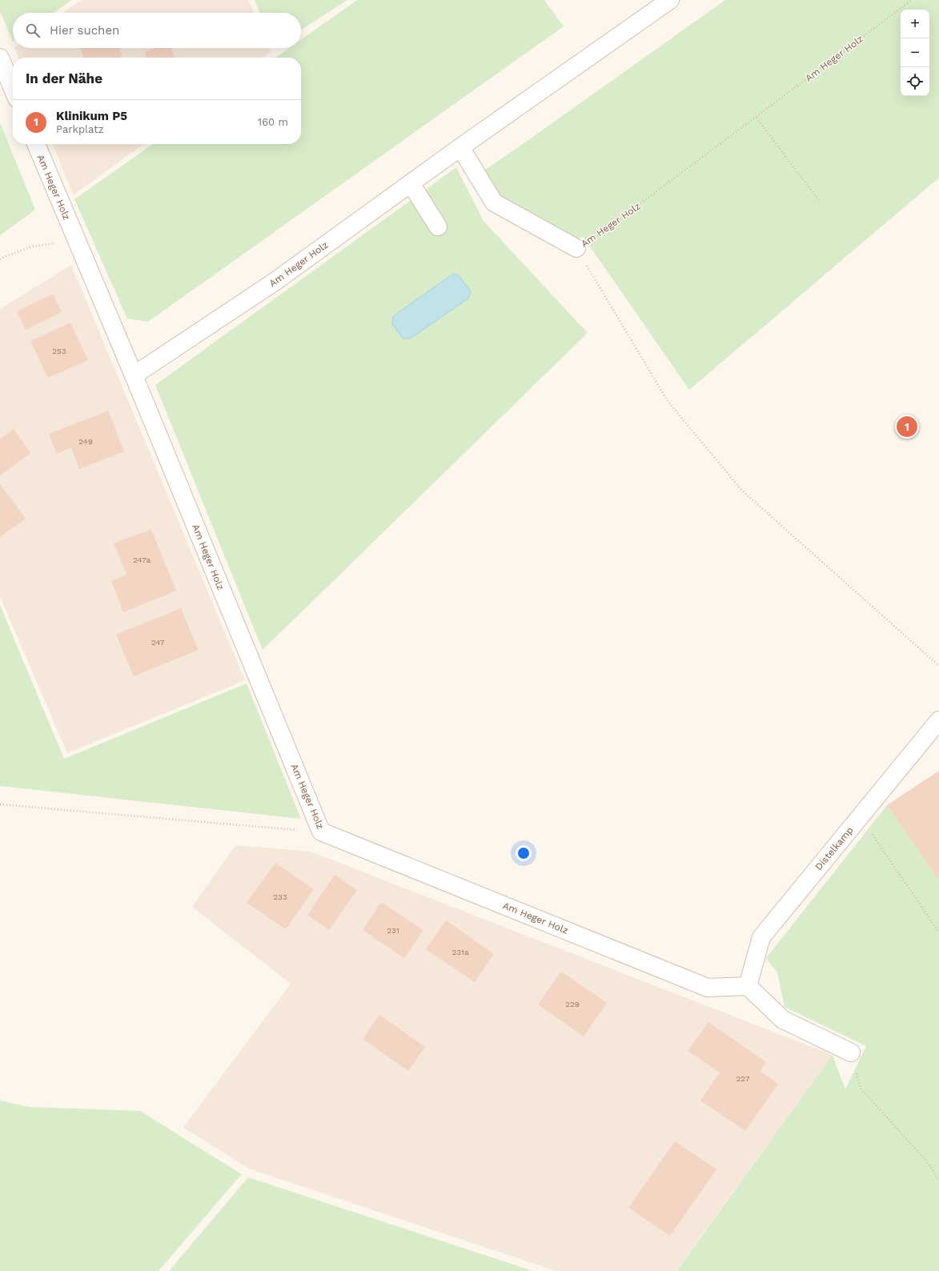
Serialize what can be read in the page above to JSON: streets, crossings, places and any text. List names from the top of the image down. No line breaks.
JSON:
{"streets":{"street":["Am Heger Holz","Distelkamp"]},"crossings":[["Am Heger Holz","Distelkamp"]],"house_numbers":["253","249","247a","247","233","231","231a","229","227"],"page":{"map_buttons":["+","−"],"search":"Hier suchen","heading":"In der Nähe","list":[{"mark":"1","name":"Klinikum P5","note":"Parkplatz","value":"160 m"}],"pins":"1"}}
